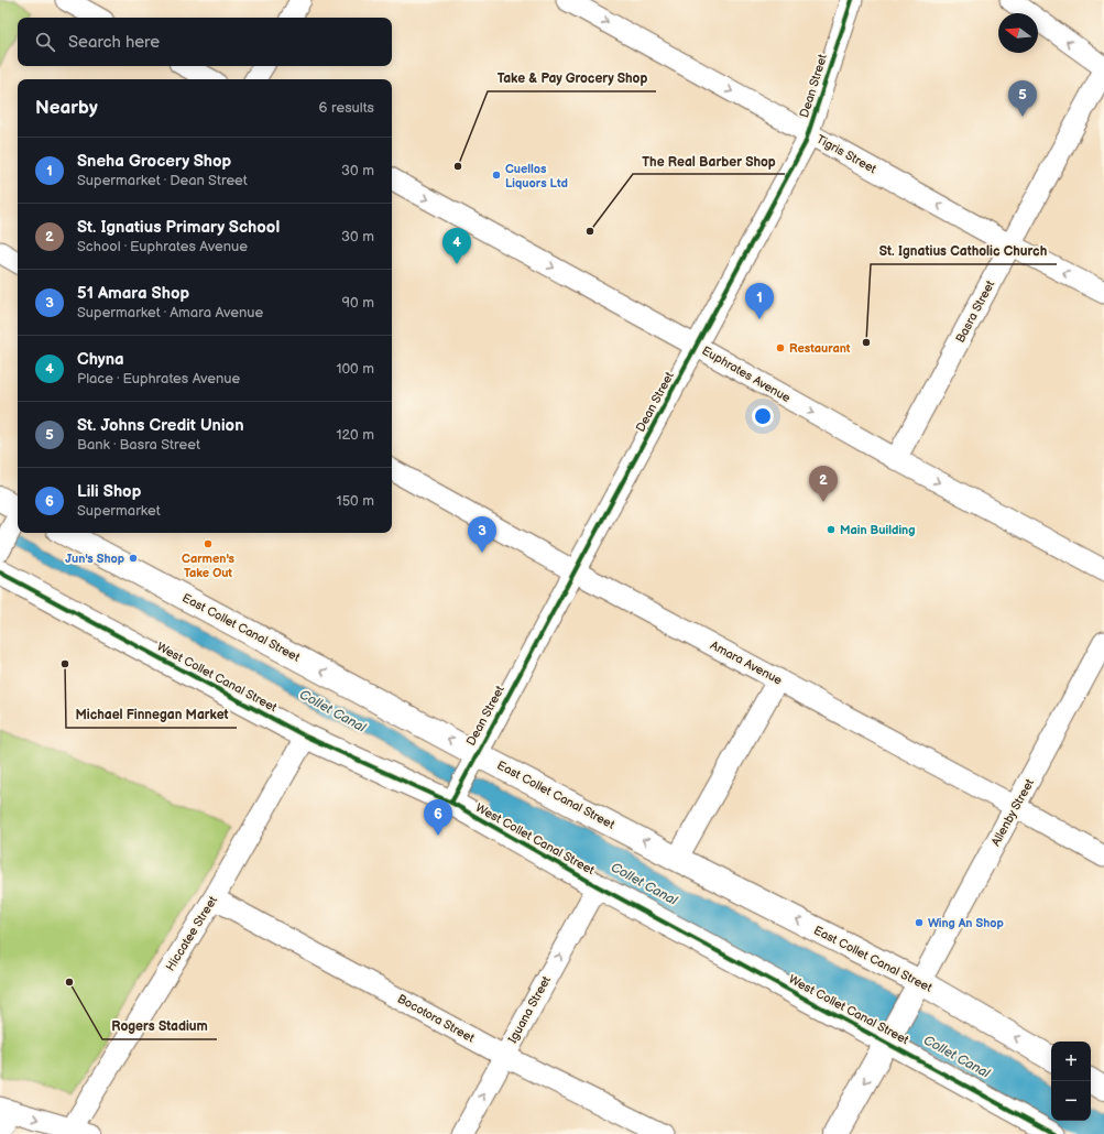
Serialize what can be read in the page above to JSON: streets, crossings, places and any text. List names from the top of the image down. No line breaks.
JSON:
{"streets":{"street":["Dean Street","Tigris Street","Basra Street","Euphrates Avenue","East Collet Canal Street","Amara Avenue","West Collet Canal Street","Allenby Street","Hiccatee Street","Iguana Street","Bocotora Street"]},"crossings":[["Dean Street","Tigris Street"],["Dean Street","Euphrates Avenue"],["Dean Street","East Collet Canal Street"],["Dean Street","Amara Avenue"],["Dean Street","West Collet Canal Street"],["Tigris Street","Basra Street"],["Basra Street","Euphrates Avenue"],["East Collet Canal Street","Allenby Street"],["Amara Avenue","Allenby Street"],["West Collet Canal Street","Hiccatee Street"],["West Collet Canal Street","Iguana Street"],["Hiccatee Street","Bocotora Street"],["Iguana Street","Bocotora Street"]],"one_way":["Euphrates Avenue","East Collet Canal Street","Iguana Street"],"water":["Collet Canal"],"places":["Take & Pay Grocery Shop","Cuellos Liquors Ltd","The Real Barber Shop","St. Ignatius Catholic Church","Restaurant","Main Building","Carmen's Take Out","Jun's Shop","Michael Finnegan Market","Wing An Shop","Rogers Stadium"],"north":"left","page":{"search":"Search here","heading":["Nearby","6 results"],"pins":["5","4","1","2","3","6"],"list":[{"mark":"1","name":"Sneha Grocery Shop","note":"Supermarket · Dean Street","value":"30 m"},{"mark":"2","name":"St. Ignatius Primary School","note":"School · Euphrates Avenue","value":"30 m"},{"mark":"3","name":"51 Amara Shop","note":"Supermarket · Amara Avenue","value":"90 m"},{"mark":"4","name":"Chyna","note":"Place · Euphrates Avenue","value":"100 m"},{"mark":"5","name":"St. Johns Credit Union","note":"Bank · Basra Street","value":"120 m"},{"mark":"6","name":"Lili Shop","note":"Supermarket","value":"150 m"}],"map_buttons":["+","−"]}}
